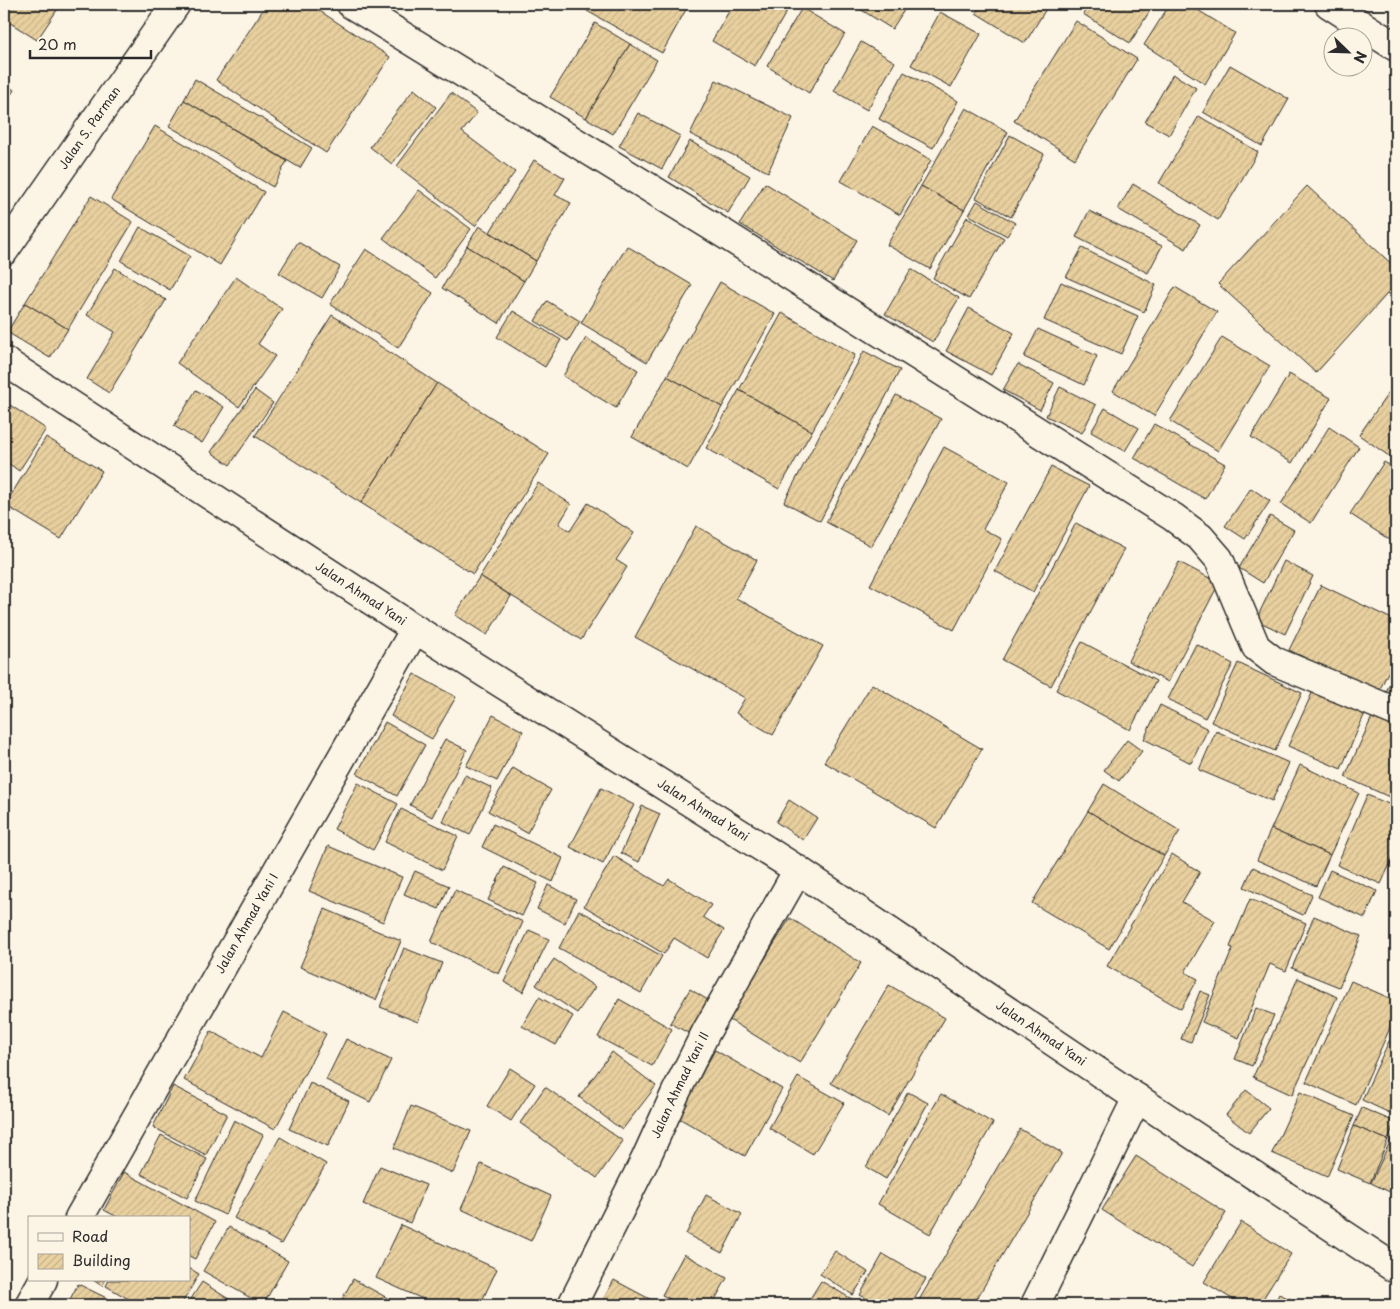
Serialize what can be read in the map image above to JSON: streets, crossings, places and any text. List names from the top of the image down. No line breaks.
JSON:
{"streets":{"main road":["Jalan S. Parman","Jalan Ahmad Yani","Jalan Ahmad Yani I","Jalan Ahmad Yani II"]},"crossings":[["Jalan Ahmad Yani","Jalan Ahmad Yani I"],["Jalan Ahmad Yani","Jalan Ahmad Yani II"]],"legend":["Road","Building"],"scale_bar":"20 m","north":"bottom right"}
